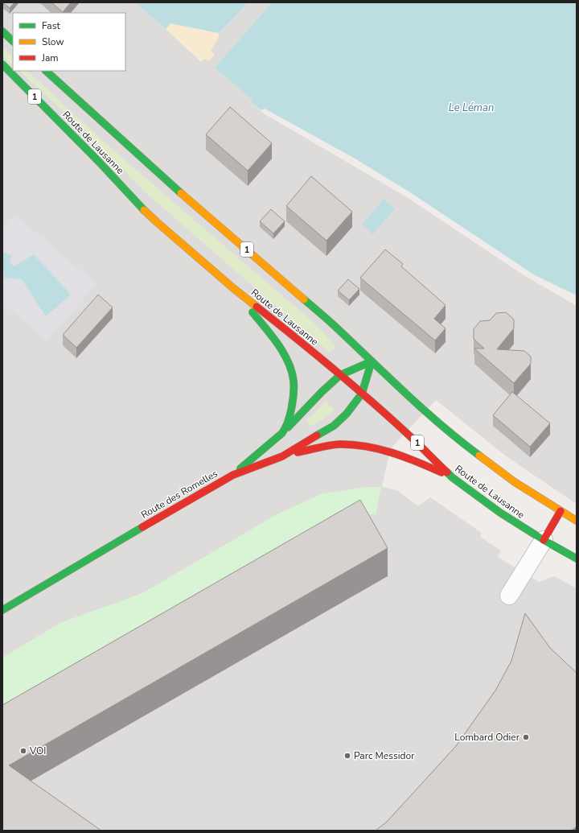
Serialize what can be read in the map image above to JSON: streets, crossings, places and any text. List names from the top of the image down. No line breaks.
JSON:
{"streets":{"main road":["1","Route de Lausanne","Route des Romelles"]},"crossings":[["Route de Lausanne","Route des Romelles"]],"water":["Le Léman"],"places":["Lombard Odier","VOI","Parc Messidor"],"legend":["Fast","Slow","Jam"]}
